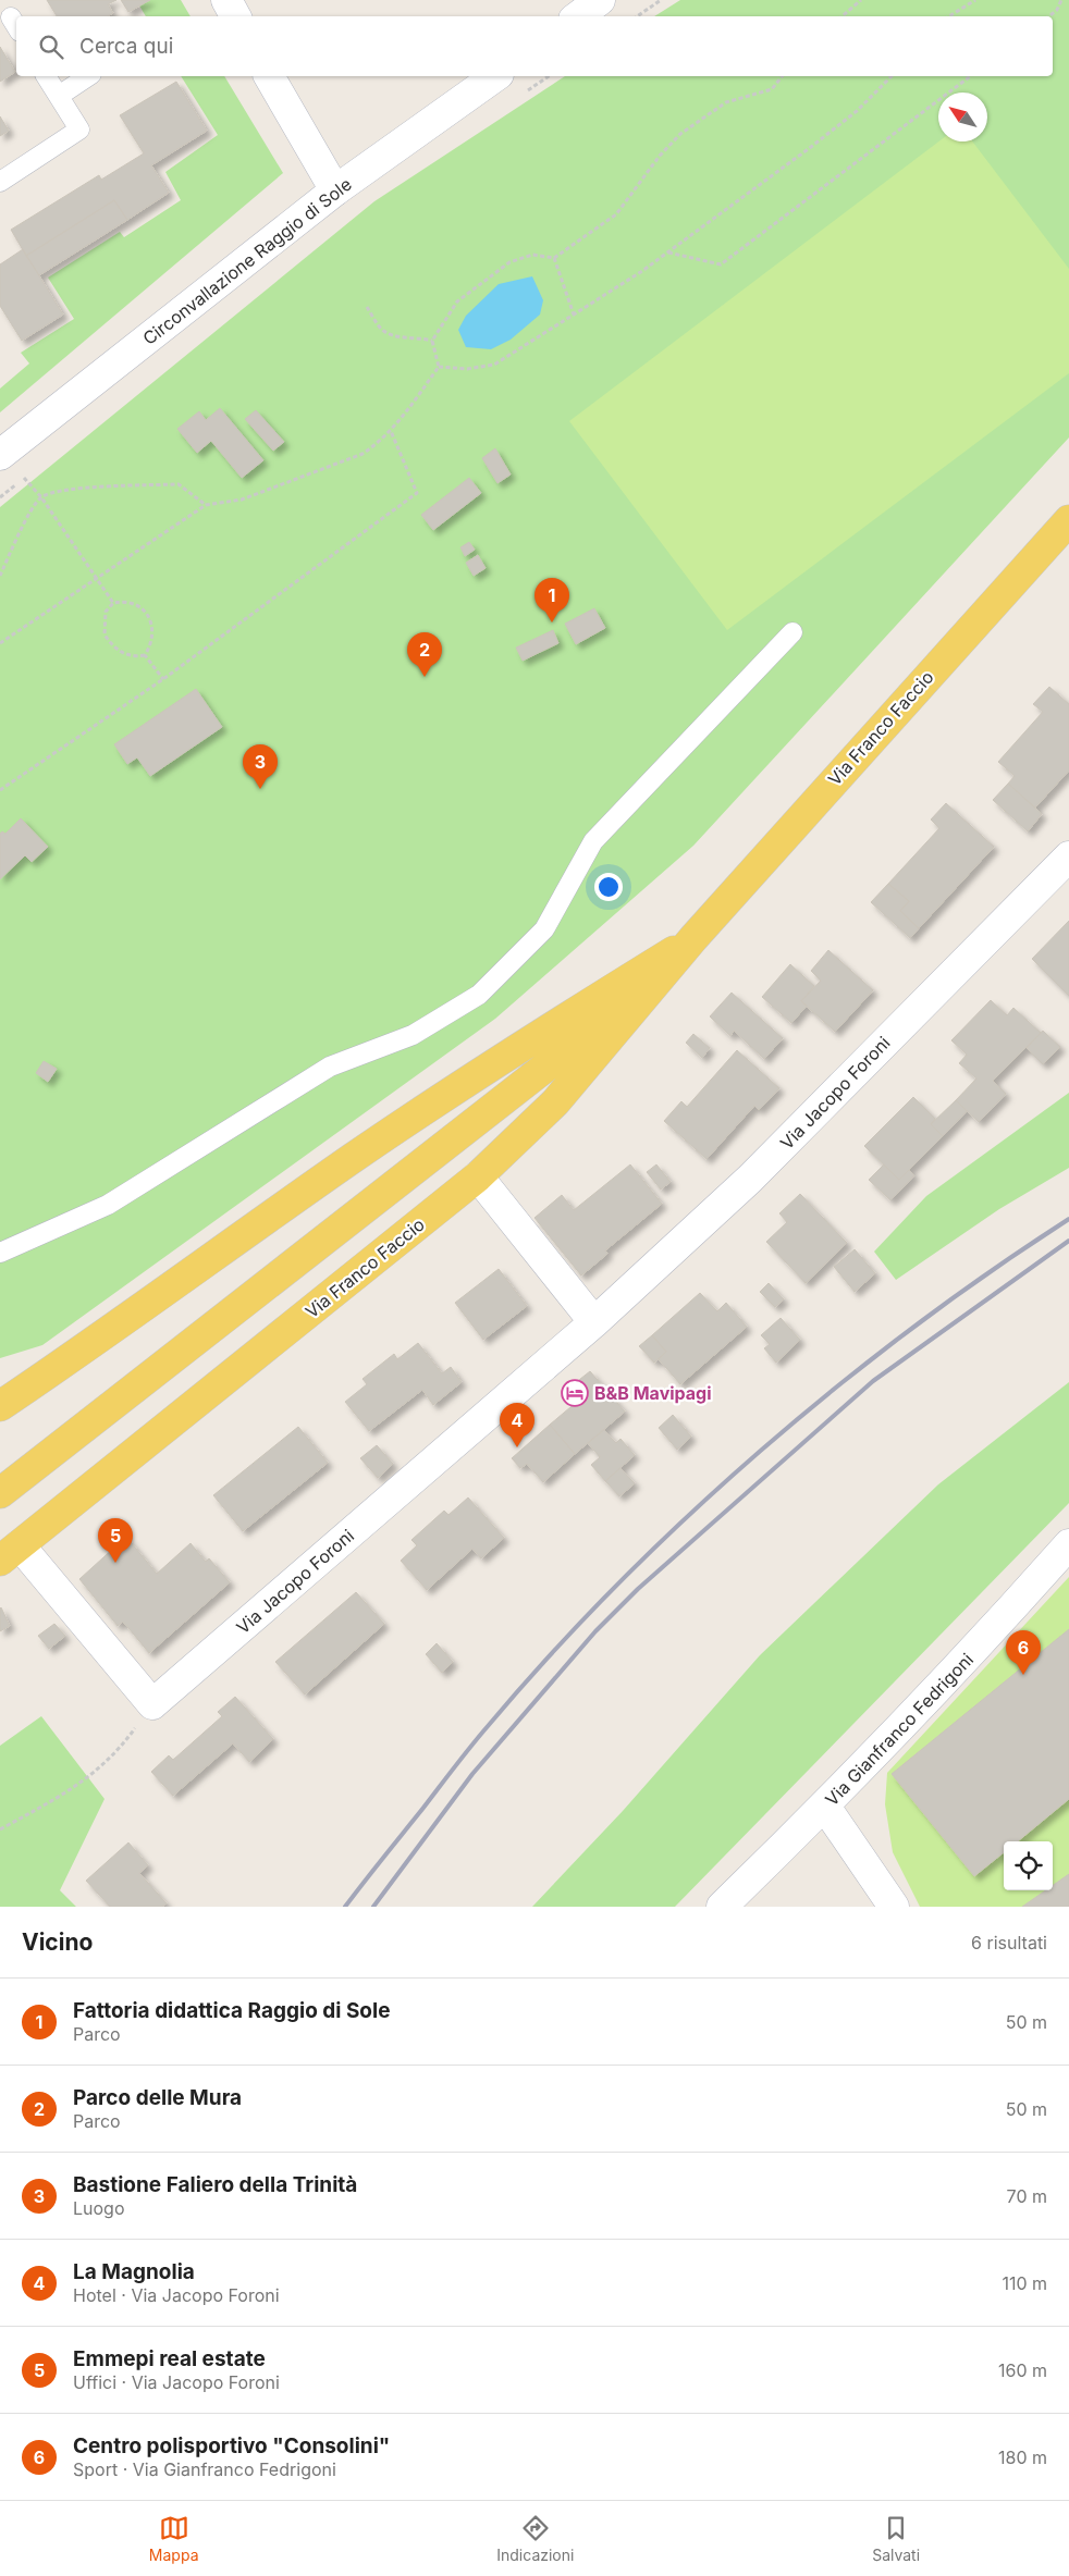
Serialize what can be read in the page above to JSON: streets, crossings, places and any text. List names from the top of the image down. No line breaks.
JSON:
{"streets":{"main road":["Via Franco Faccio"],"street":["Circonvallazione Raggio di Sole","Via Jacopo Foroni","Via Gianfranco Fedrigoni"]},"places":{"hotel":["B&B Mavipagi"]},"north":"top left","page":{"search":"Cerca qui","pins":["1","2","3","4","5","6"],"heading":["Vicino","6 risultati"],"list":[{"mark":"1","name":"Fattoria didattica Raggio di Sole","note":"Parco","value":"50 m"},{"mark":"2","name":"Parco delle Mura","note":"Parco","value":"50 m"},{"mark":"3","name":"Bastione Faliero della Trinità","note":"Luogo","value":"70 m"},{"mark":"4","name":"La Magnolia","note":"Hotel · Via Jacopo Foroni","value":"110 m"},{"mark":"5","name":"Emmepi real estate","note":"Uffici · Via Jacopo Foroni","value":"160 m"},{"mark":"6","name":"Centro polisportivo \"Consolini\"","note":"Sport · Via Gianfranco Fedrigoni","value":"180 m"}],"nav":["Mappa","Indicazioni","Salvati"]}}
